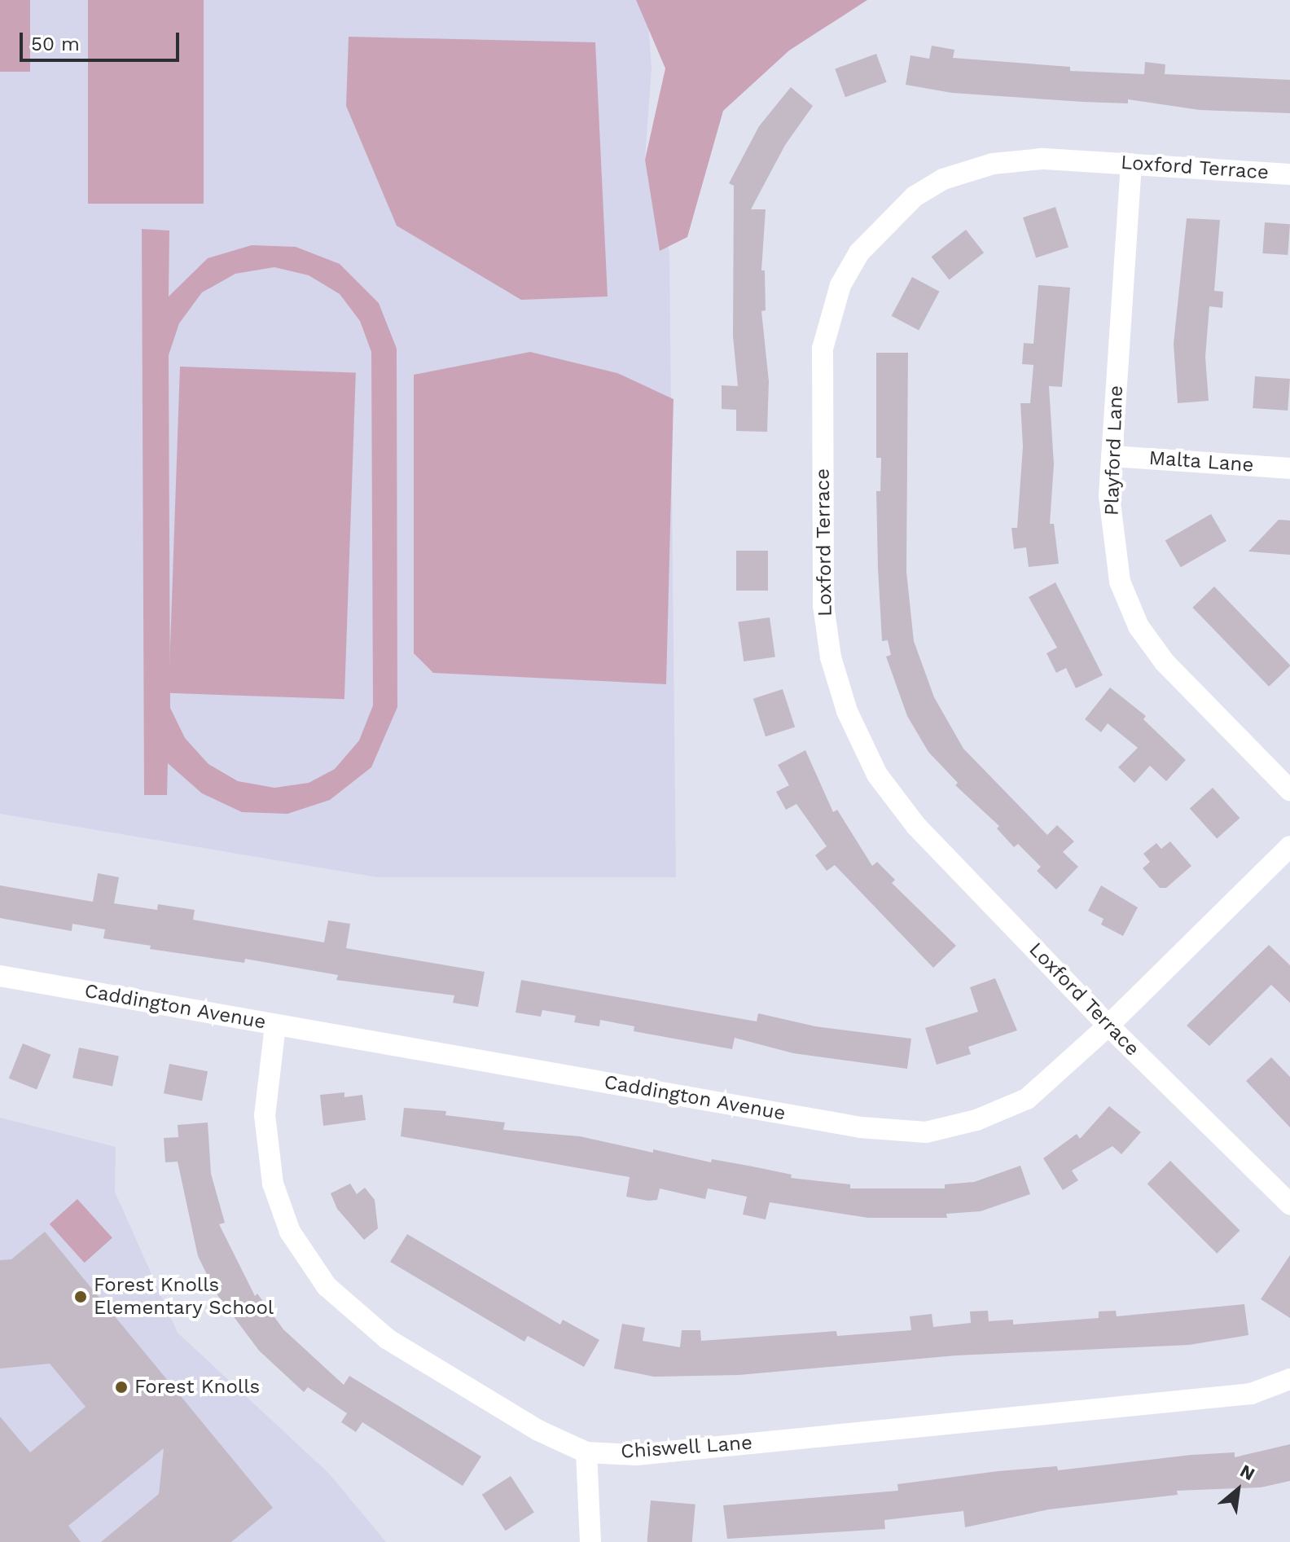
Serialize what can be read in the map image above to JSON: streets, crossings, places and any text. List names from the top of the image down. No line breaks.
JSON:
{"streets":{"street":["Loxford Terrace","Playford Lane","Malta Lane","Caddington Avenue","Chiswell Lane"]},"crossings":[["Loxford Terrace","Playford Lane"],["Loxford Terrace","Caddington Avenue"],["Playford Lane","Malta Lane"],["Caddington Avenue","Chiswell Lane"]],"places":["Forest Knolls Elementary School","Forest Knolls"],"scale_bar":"50 m","north":"top right"}
